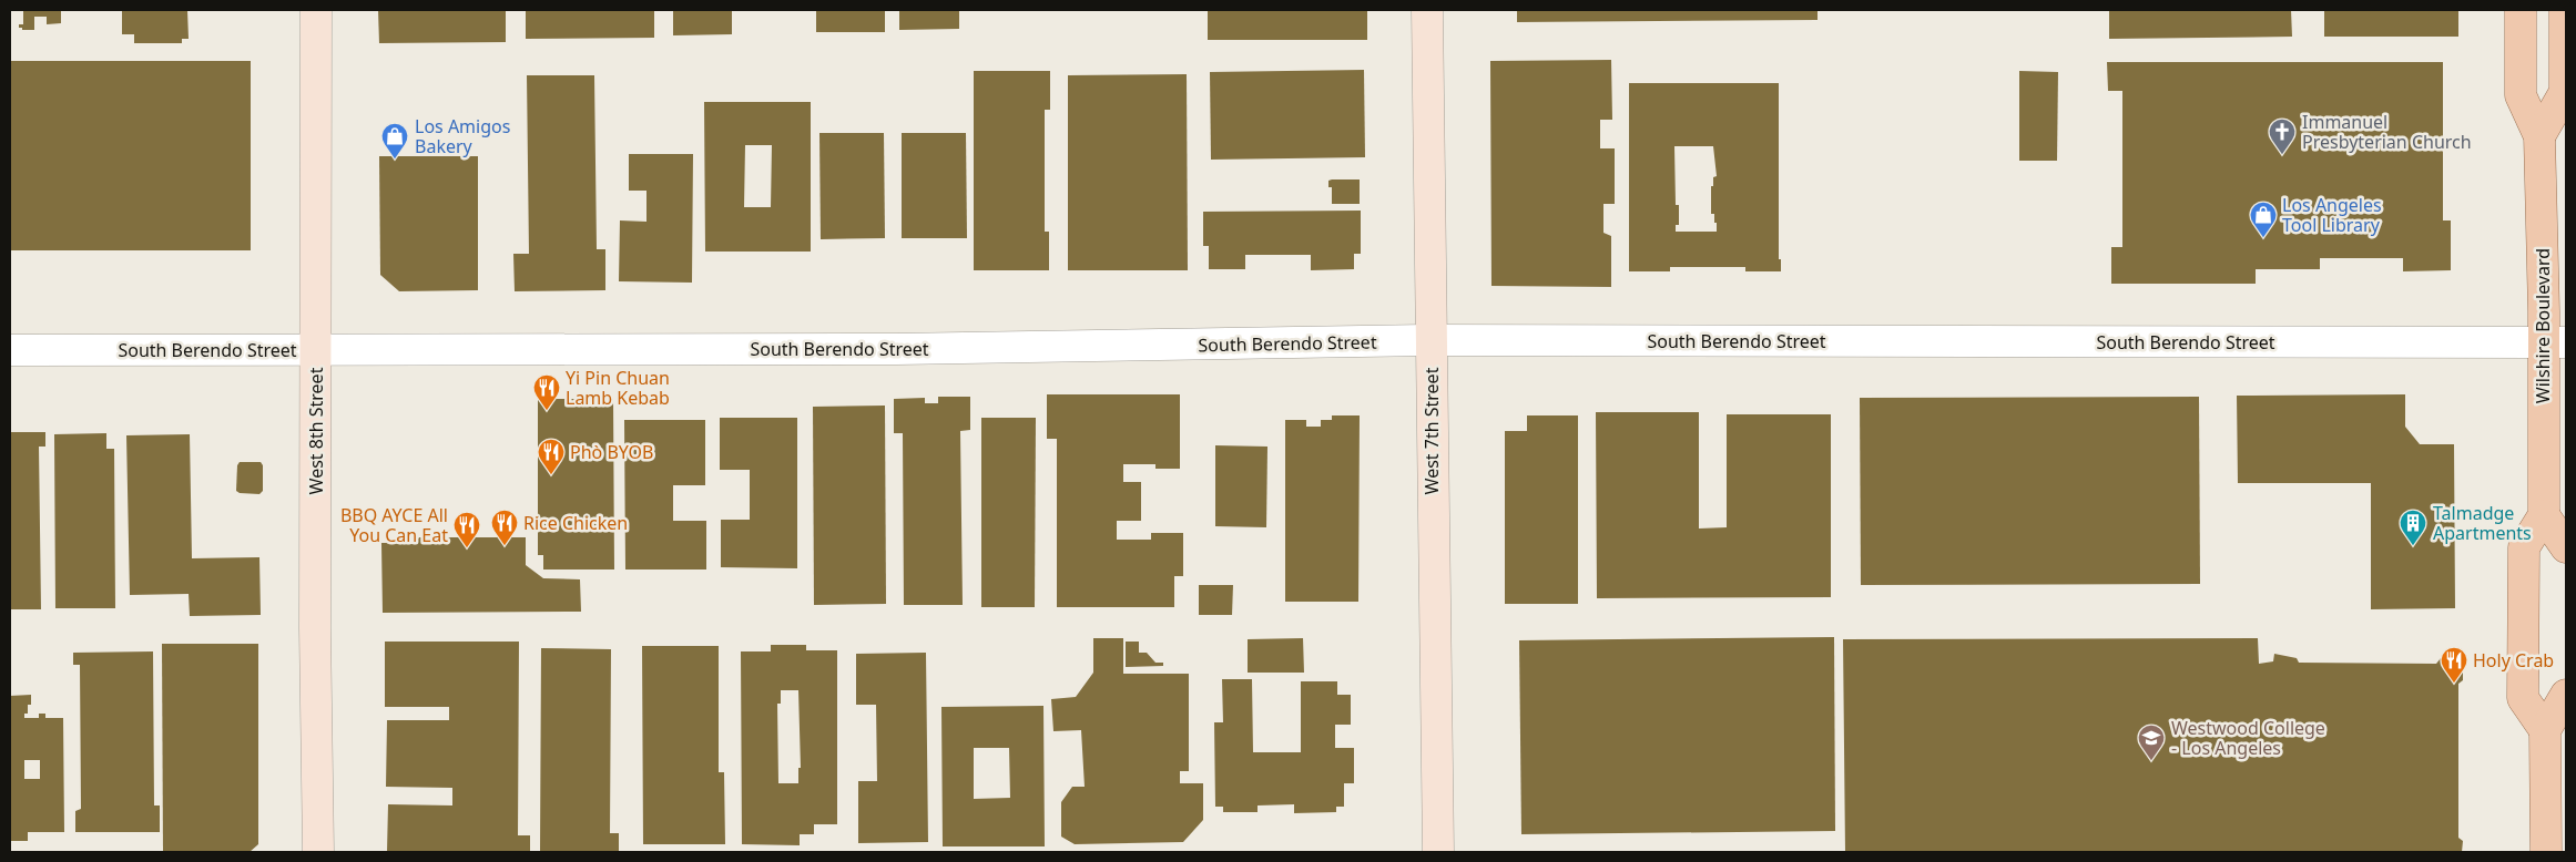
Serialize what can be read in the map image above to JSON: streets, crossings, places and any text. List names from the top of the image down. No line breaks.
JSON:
{"streets":{"main road":["Wilshire Boulevard","West 8th Street","West 7th Street"],"street":["South Berendo Street"]},"crossings":[["Wilshire Boulevard","South Berendo Street"],["South Berendo Street","West 8th Street"],["South Berendo Street","West 7th Street"]],"places":{"church":["Immanuel Presbyterian Church"],"shop":["Los Amigos Bakery","Los Angeles Tool Library"],"restaurant":["Yi Pin Chuan Lamb Kebab","Phò BYOB","Rice Chicken","BBQ AYCE All You Can Eat","Holy Crab"],"building":["Talmadge Apartments"],"school or university":["Westwood College - Los Angeles"]}}
